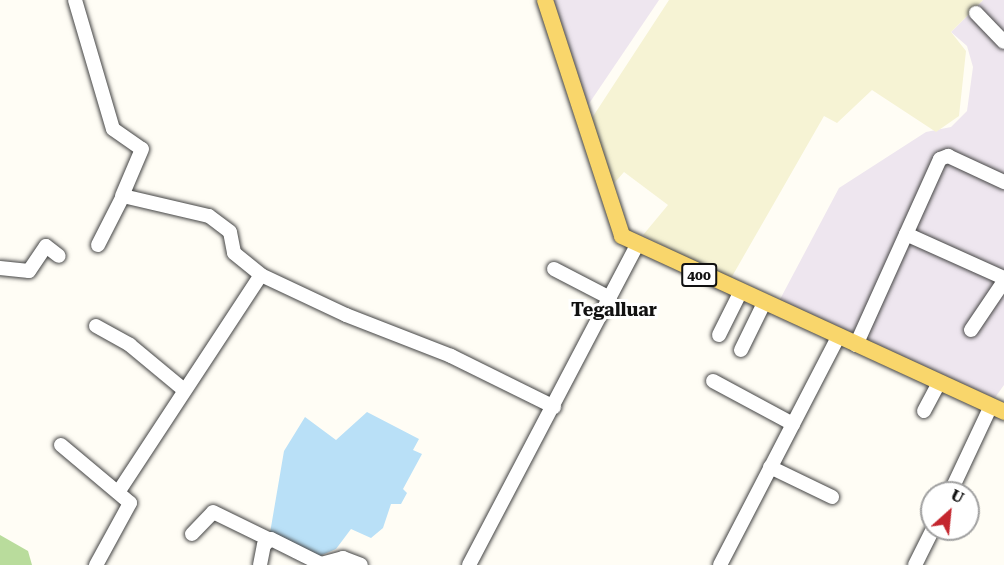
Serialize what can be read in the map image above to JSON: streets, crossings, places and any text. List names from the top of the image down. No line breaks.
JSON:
{"streets":{"main road":["400"]},"districts":["Tegalluar"],"north":"top right"}
